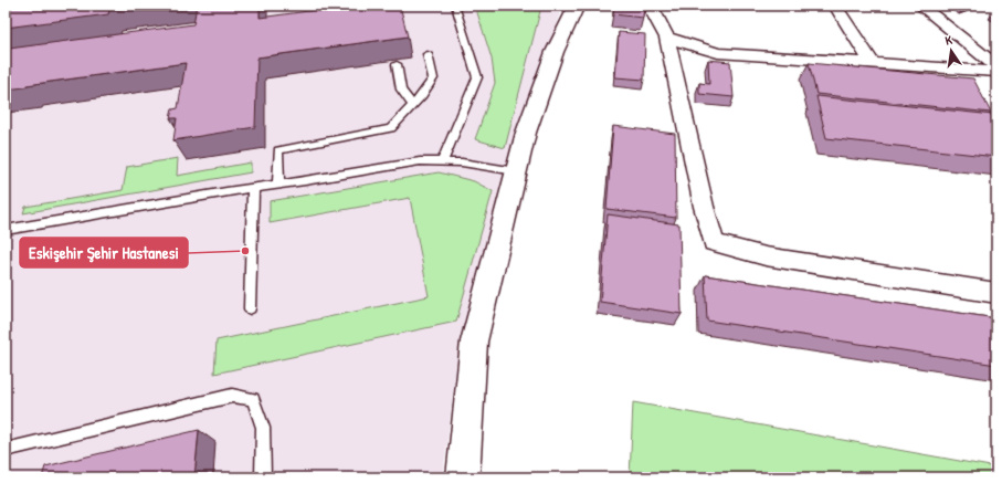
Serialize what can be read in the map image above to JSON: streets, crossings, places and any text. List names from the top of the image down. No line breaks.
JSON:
{"places":["Eskişehir Şehir Hastanesi"],"north":"top"}
